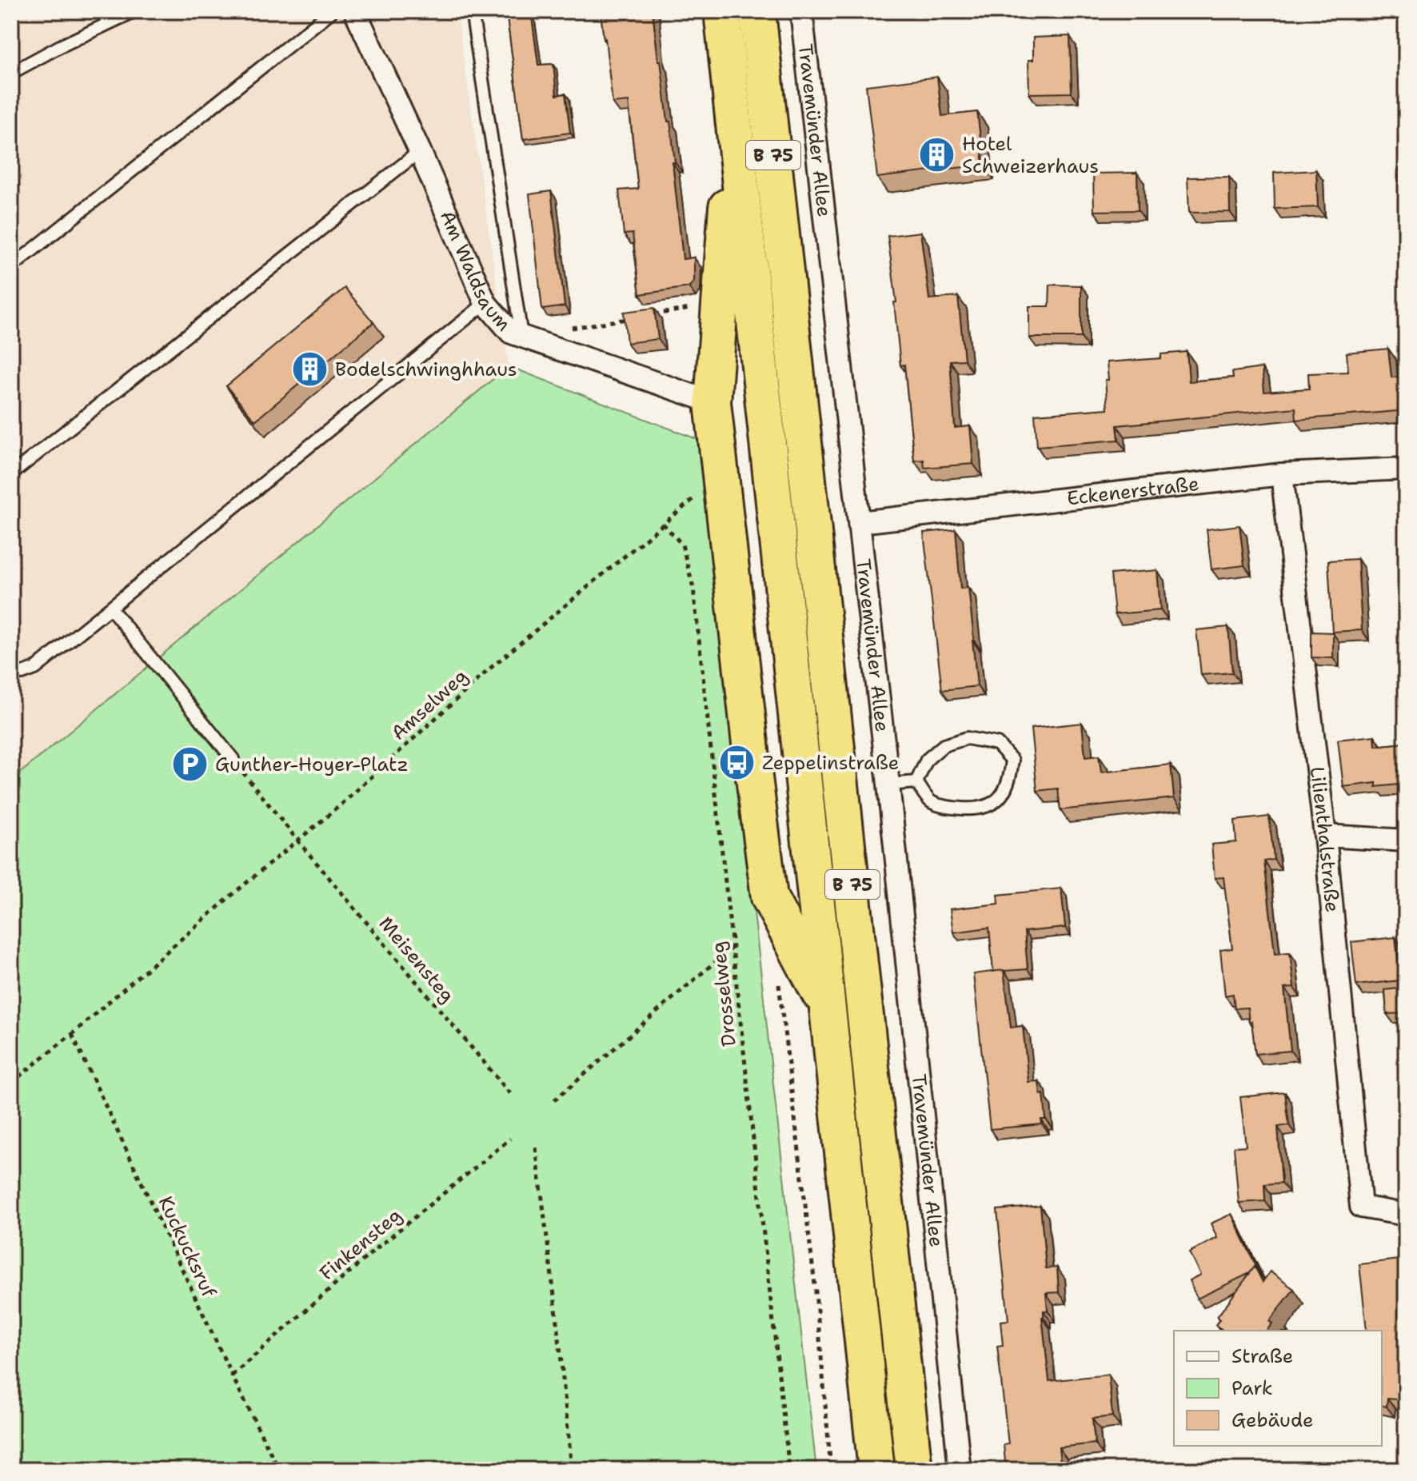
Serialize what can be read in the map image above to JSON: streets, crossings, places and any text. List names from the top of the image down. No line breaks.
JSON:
{"streets":{"highway":["B 75"],"street":["Travemünder Allee","Am Waldsaum","Eckenerstraße","Lilienthalstraße"],"path":["Amselweg","Meisensteg","Drosselweg","Finkensteg","Kuckucksruf"]},"crossings":[["Travemünder Allee","Eckenerstraße"],["Eckenerstraße","Lilienthalstraße"],["Amselweg","Meisensteg"],["Amselweg","Drosselweg"],["Amselweg","Kuckucksruf"],["Finkensteg","Kuckucksruf"]],"places":{"building":["Hotel Schweizerhaus","Bodelschwinghhaus"],"bus stop":["Zeppelinstraße"],"parking":["Gunther-Hoyer-Platz"]},"legend":["Straße","Park","Gebäude"]}
